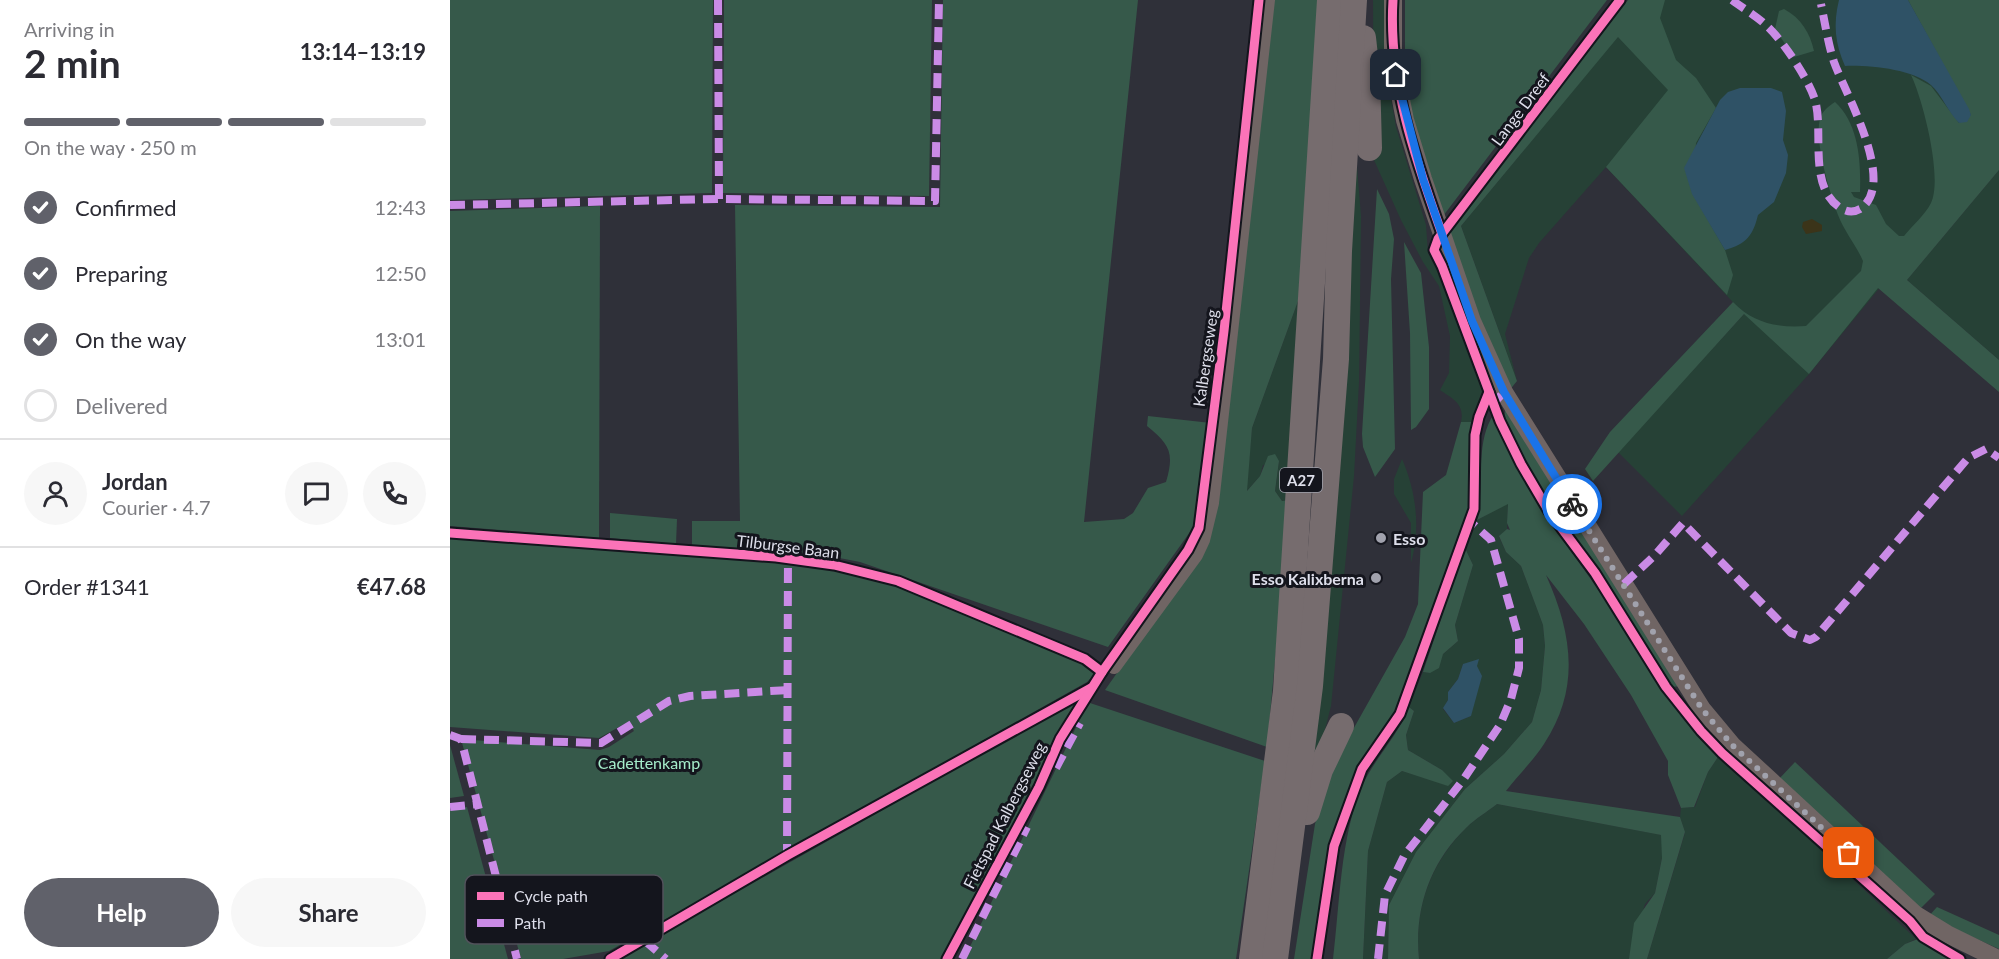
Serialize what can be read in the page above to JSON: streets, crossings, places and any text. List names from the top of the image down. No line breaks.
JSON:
{"streets":{"highway":["A27"],"street":["Kalbergseweg"],"cycle path":["Lange Dreef","Tilburgse Baan","Fietspad Kalbergseweg"]},"parks":["Cadettenkamp"],"places":["Esso","Esso Kalixberna"],"legend":["Cycle path","Path"],"page":{"heading":["2 min","Arriving in","13:14–13:19"],"panel":["Jordan","Courier · 4.7","Order #1341","€47.68"],"bar":"On the way · 250 m","list":[["Confirmed","12:43"],["Preparing","12:50"],["On the way","13:01"],"Delivered"],"buttons":["Help","Share"]}}
